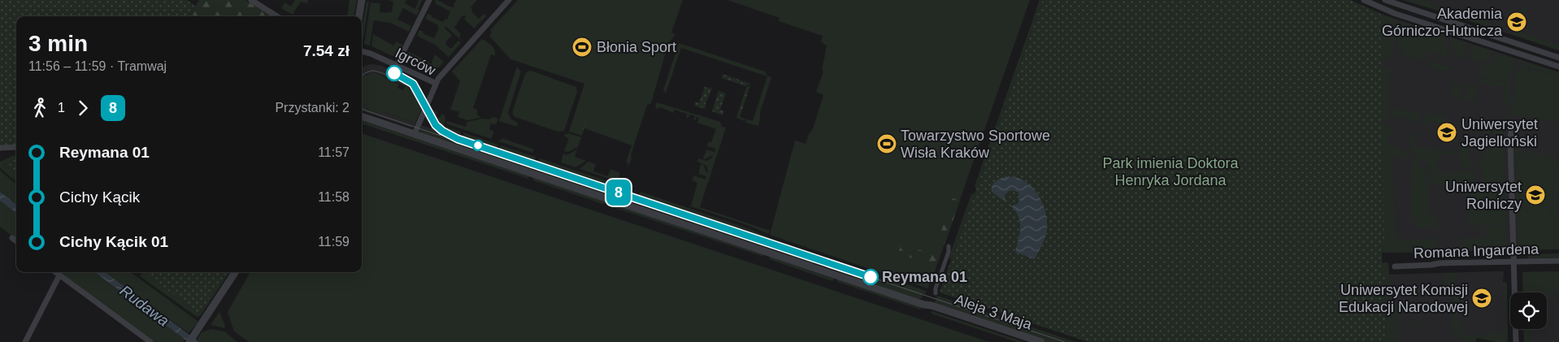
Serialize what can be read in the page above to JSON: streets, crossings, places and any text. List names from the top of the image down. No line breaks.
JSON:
{"streets":{"street":["Igrców","Romana Ingardena","Aleja 3 Maja"]},"crossings":[["Igrców","Aleja 3 Maja"]],"water":["Rudawa"],"parks":["Park imienia Doktora Henryka Jordana"],"places":{"school or university":["Akademia Górniczo-Hutnicza","Uniwersytet Jagielloński","Uniwersytet Rolniczy","Uniwersytet Komisji Edukacji Narodowej"],"sports":["Błonia Sport","Towarzystwo Sportowe Wisła Kraków"],"other":["Reymana 01"]},"lines":["tram line 8"],"page":{"on_map":"8","heading":["3 min","11:56 – 11:59 · Tramwaj","7.54 zł"],"legs":["1","8","Przystanki: 2"],"list":[{"name":"Reymana 01","value":"11:57"},{"name":"Cichy Kącik","value":"11:58"},{"name":"Cichy Kącik 01","value":"11:59"}]}}
